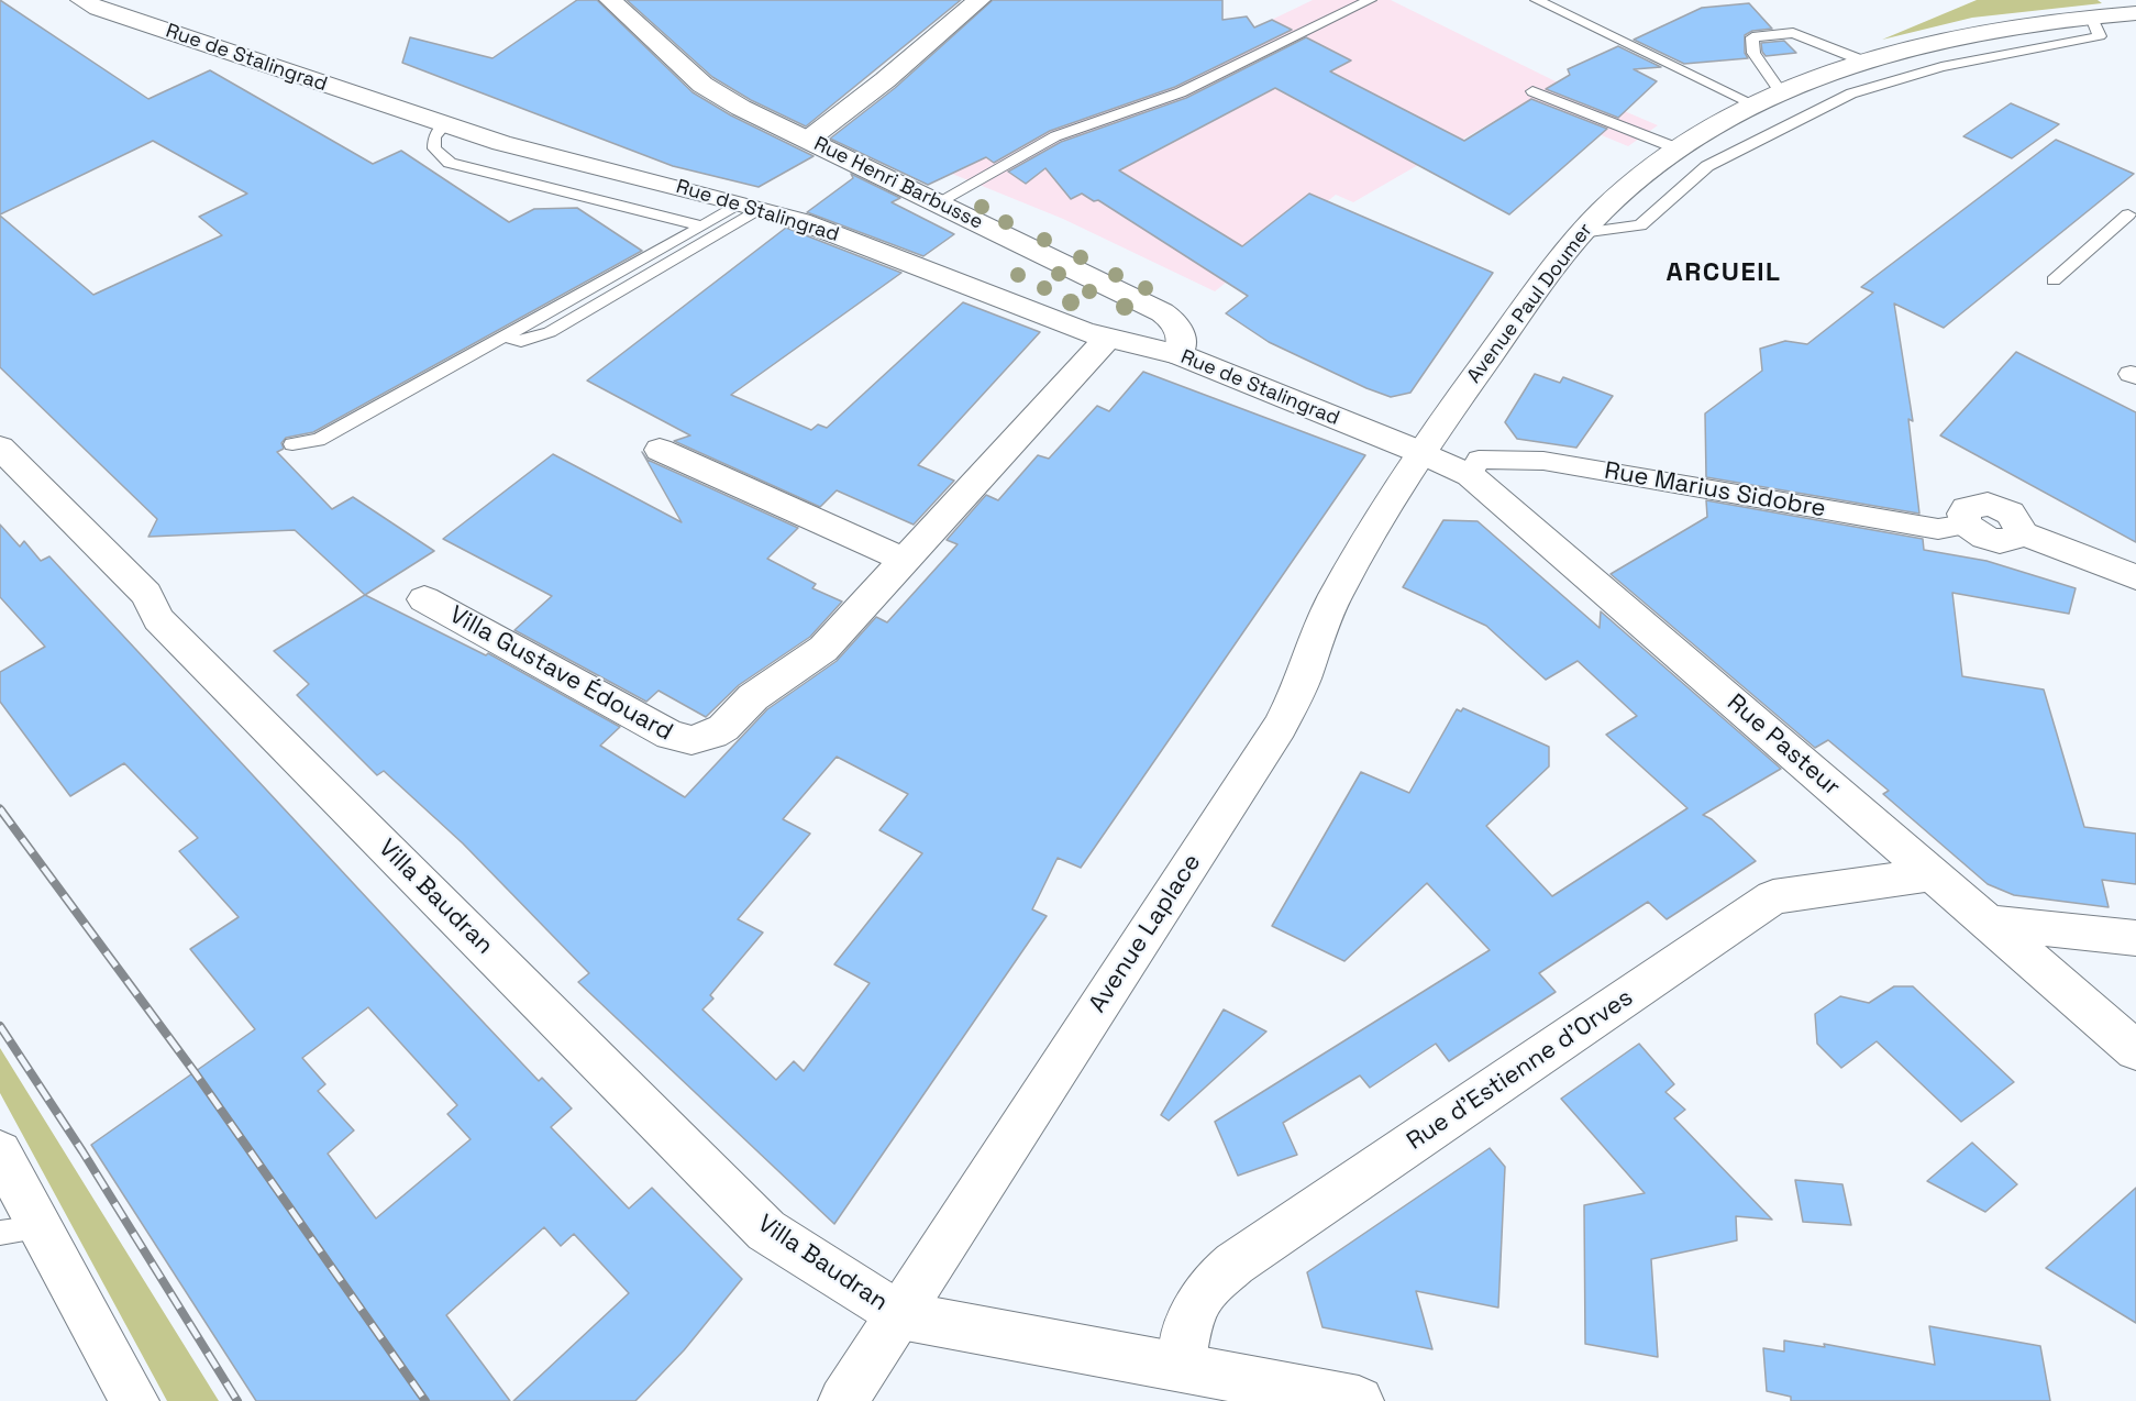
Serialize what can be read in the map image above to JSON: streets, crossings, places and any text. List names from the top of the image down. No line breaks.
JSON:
{"streets":{"street":["Rue de Stalingrad","Rue Henri Barbusse","Avenue Paul Doumer","Rue Marius Sidobre","Villa Gustave Édouard","Rue Pasteur","Villa Baudran","Avenue Laplace","Rue d'Estienne d'Orves"]},"crossings":[["Rue de Stalingrad","Rue Henri Barbusse"],["Rue de Stalingrad","Avenue Paul Doumer"],["Rue de Stalingrad","Villa Gustave Édouard"],["Rue de Stalingrad","Rue Pasteur"],["Rue de Stalingrad","Avenue Laplace"],["Avenue Paul Doumer","Rue Pasteur"],["Avenue Paul Doumer","Avenue Laplace"],["Rue Marius Sidobre","Rue Pasteur"],["Rue Pasteur","Avenue Laplace"],["Rue Pasteur","Rue d'Estienne d'Orves"],["Villa Baudran","Avenue Laplace"]],"districts":["ARCUEIL"]}
